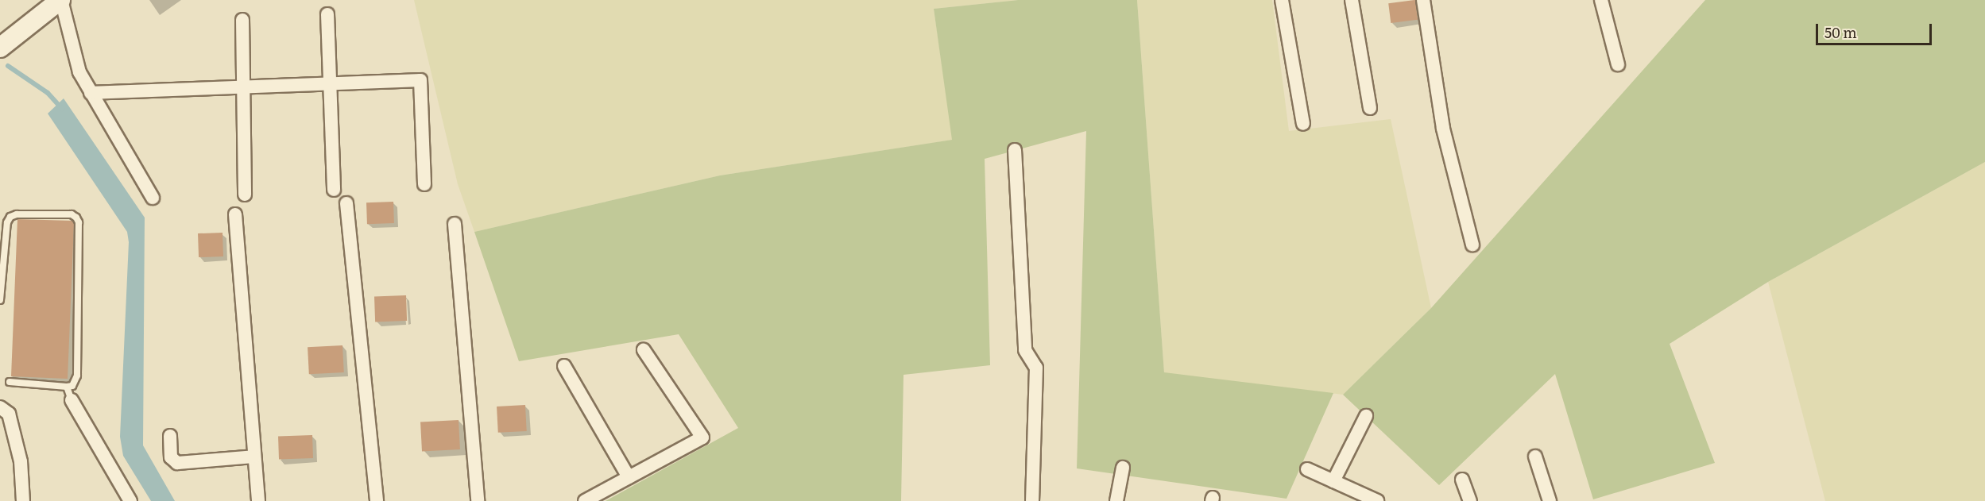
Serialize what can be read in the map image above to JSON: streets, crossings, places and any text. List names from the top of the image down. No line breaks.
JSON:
{"scale_bar":"50 m"}
